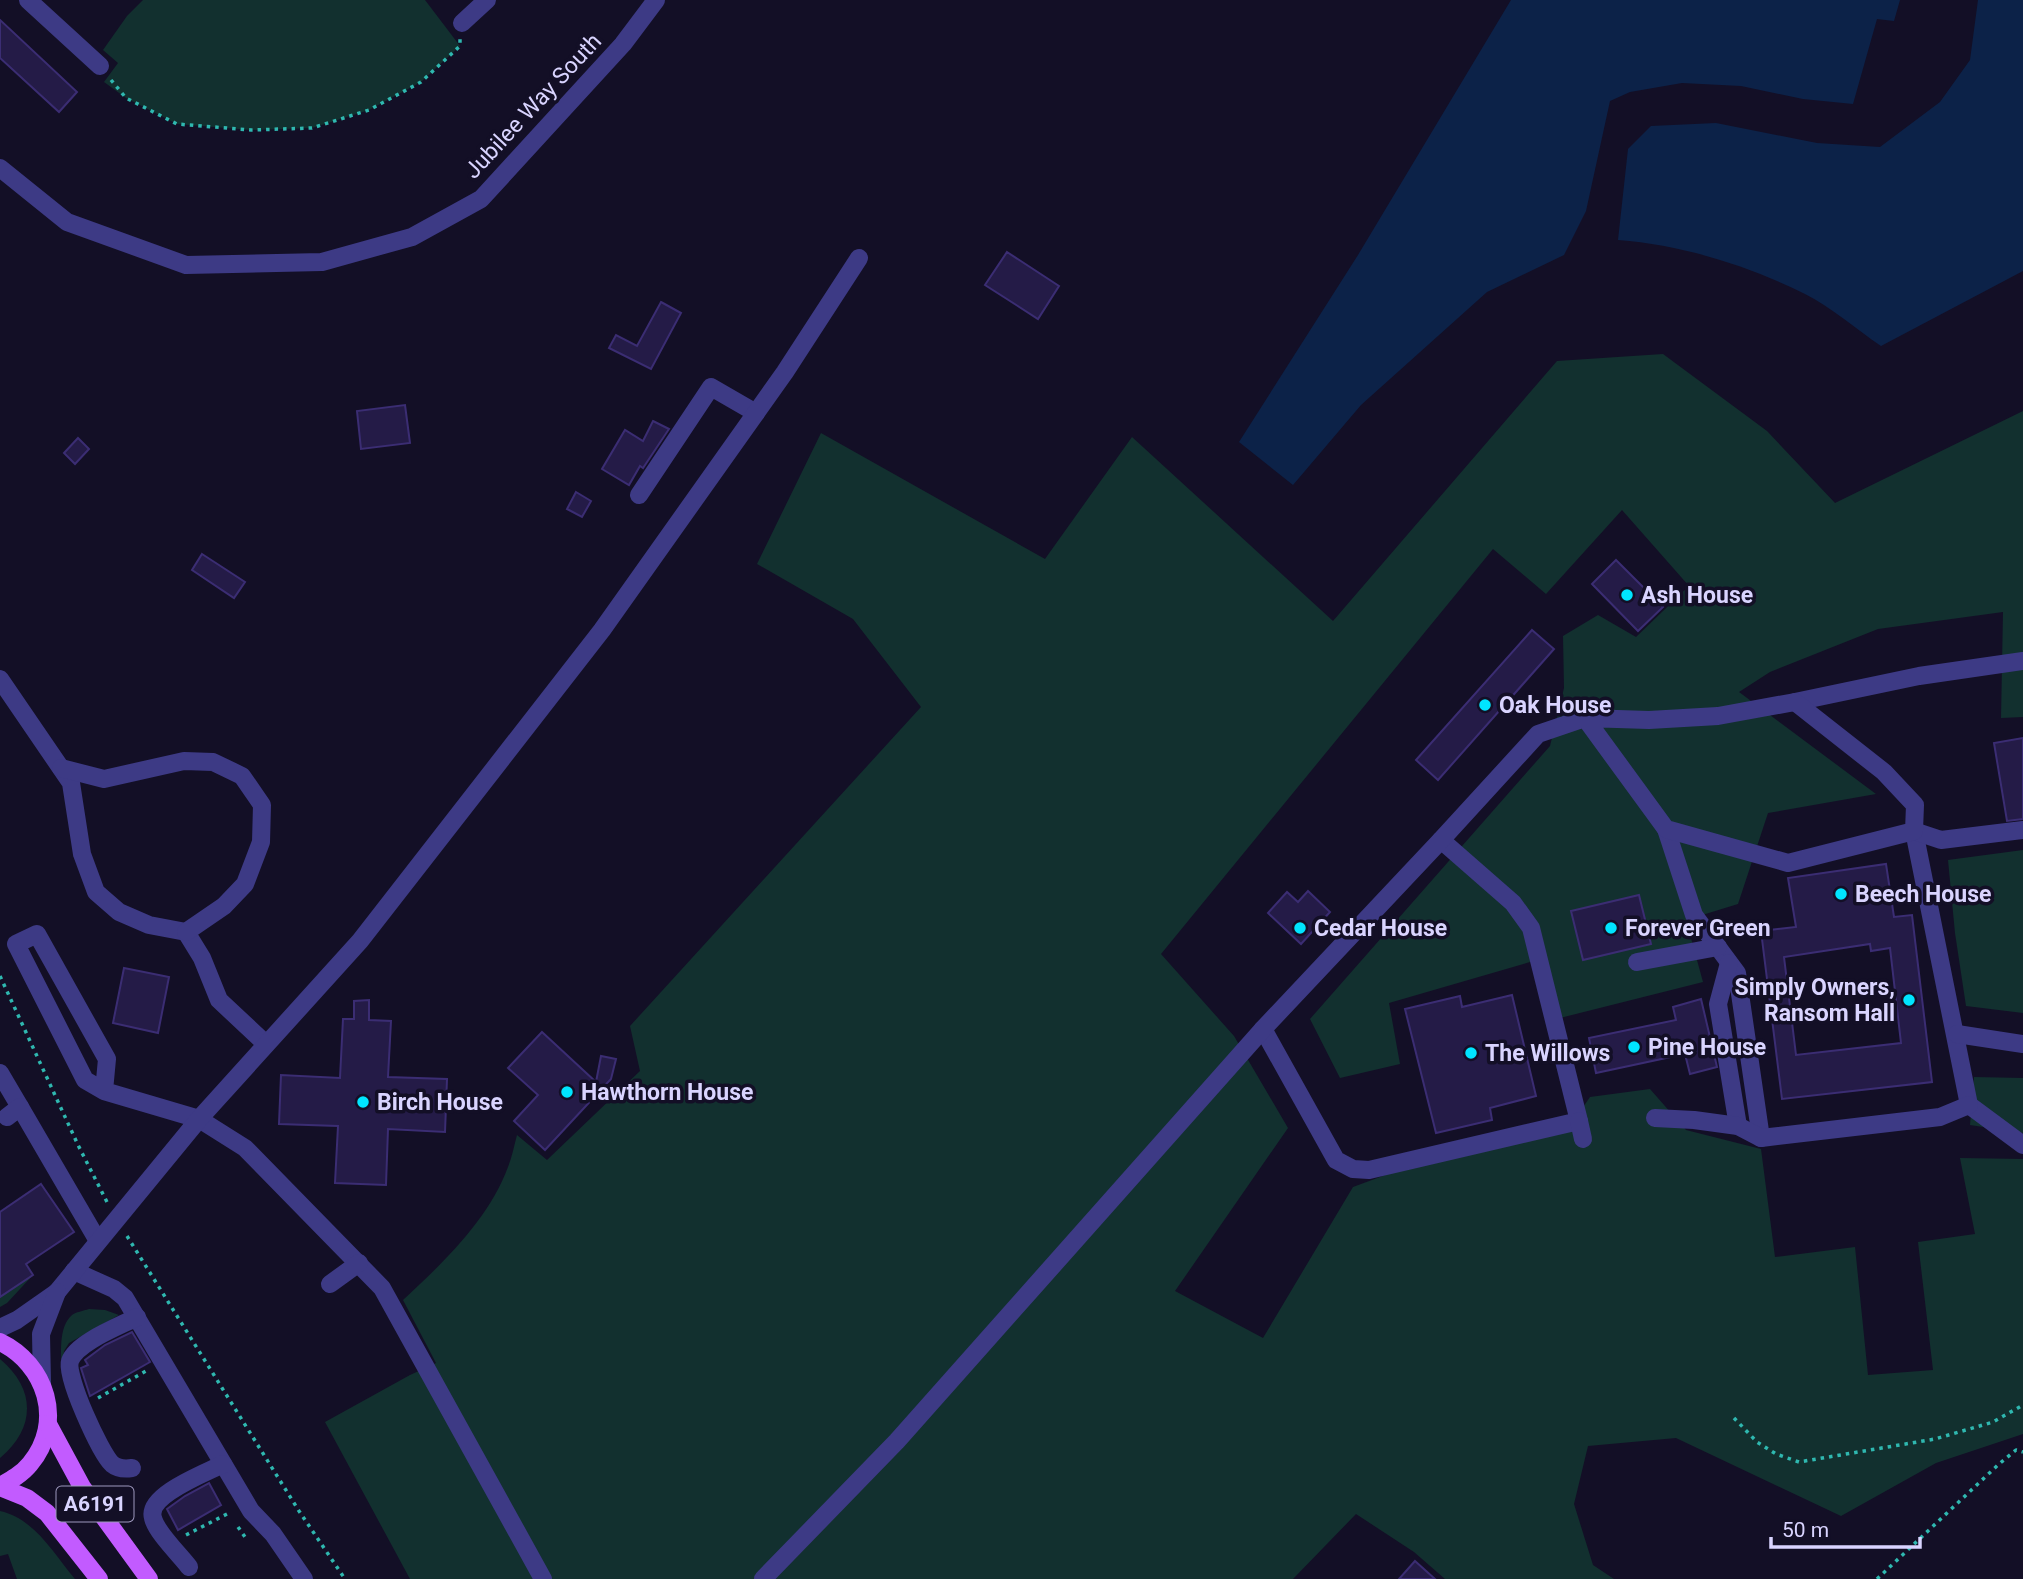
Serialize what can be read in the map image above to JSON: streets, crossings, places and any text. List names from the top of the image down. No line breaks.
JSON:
{"streets":{"main road":["A6191"],"street":["Jubilee Way South"]},"places":["Ash House","Oak House","Beech House","Cedar House","Forever Green","Simply Owners, Ransom Hall","Pine House","The Willows","Hawthorn House","Birch House"],"scale_bar":"50 m"}
